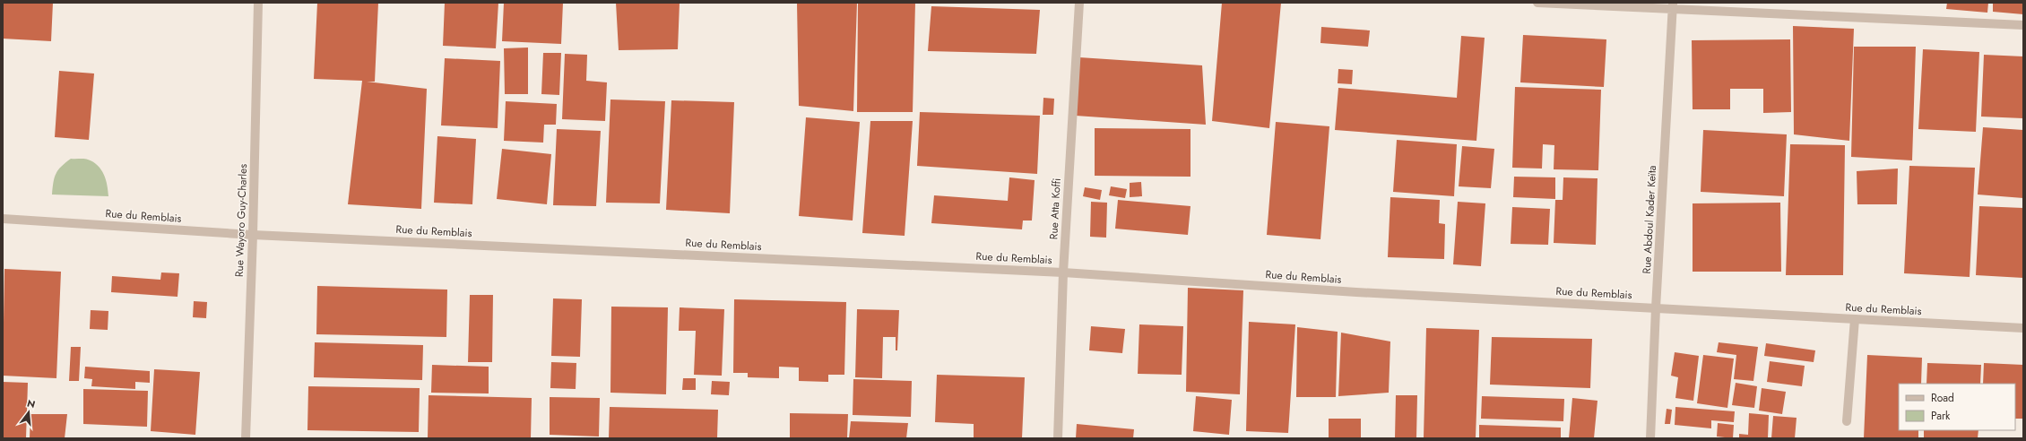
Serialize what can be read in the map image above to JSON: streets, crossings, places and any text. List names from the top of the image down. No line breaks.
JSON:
{"streets":{"street":["Rue Atta Koffi","Rue du Remblais","Rue Abdoul Kader Keïta","Rue Wayoro Guy-Charles"]},"crossings":[["Rue Atta Koffi","Rue du Remblais"],["Rue du Remblais","Rue Abdoul Kader Keïta"],["Rue du Remblais","Rue Wayoro Guy-Charles"]],"legend":["Road","Park"],"north":"top"}
